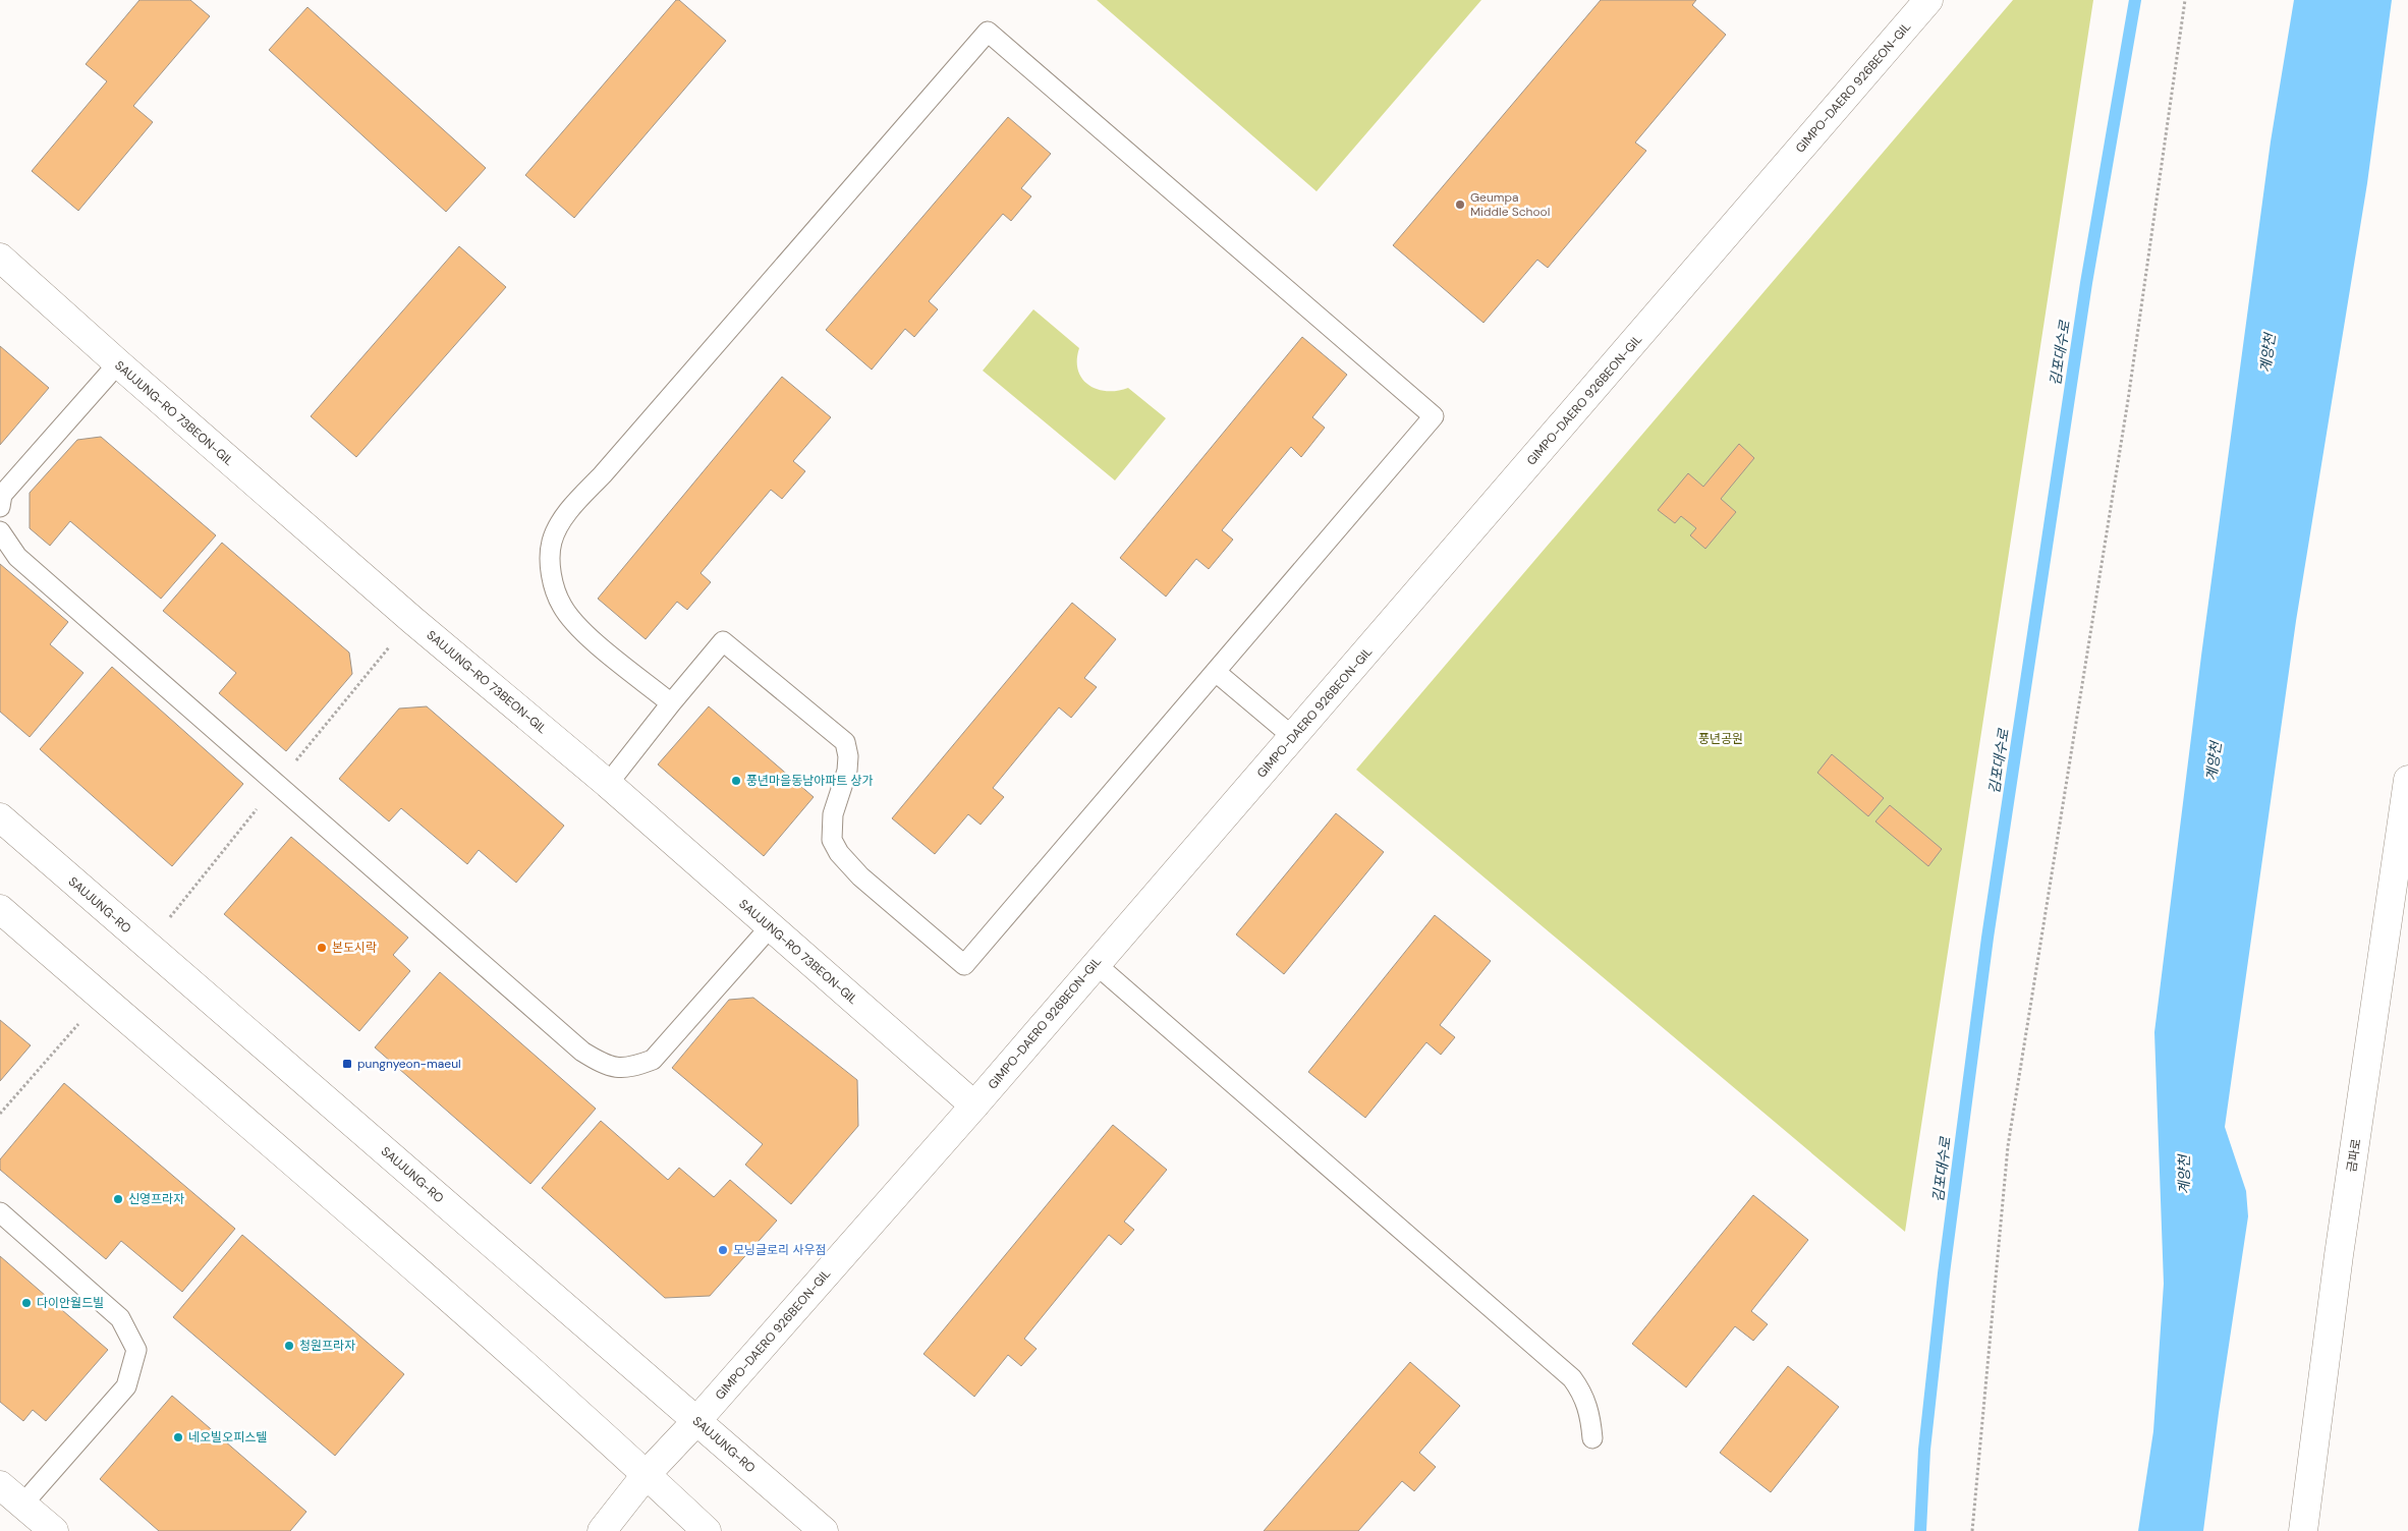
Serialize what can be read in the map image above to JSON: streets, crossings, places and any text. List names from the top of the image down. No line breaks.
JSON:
{"streets":{"street":["GIMPO-DAERO 926BEON-GIL","SAUJUNG-RO 73BEON-GIL","SAUJUNG-RO","금파로"]},"crossings":[["GIMPO-DAERO 926BEON-GIL","SAUJUNG-RO 73BEON-GIL"],["GIMPO-DAERO 926BEON-GIL","SAUJUNG-RO"]],"water":["김포대수로","계양천"],"parks":["풍년공원"],"places":{"other":["Geumpa Middle School","풍년마을동남아파트 상가","본도시락","신영프라자","모닝글로리 사우점","다이안월드빌","청원프라자","네오빌오피스텔"],"transit":["pungnyeon-maeul"]}}
